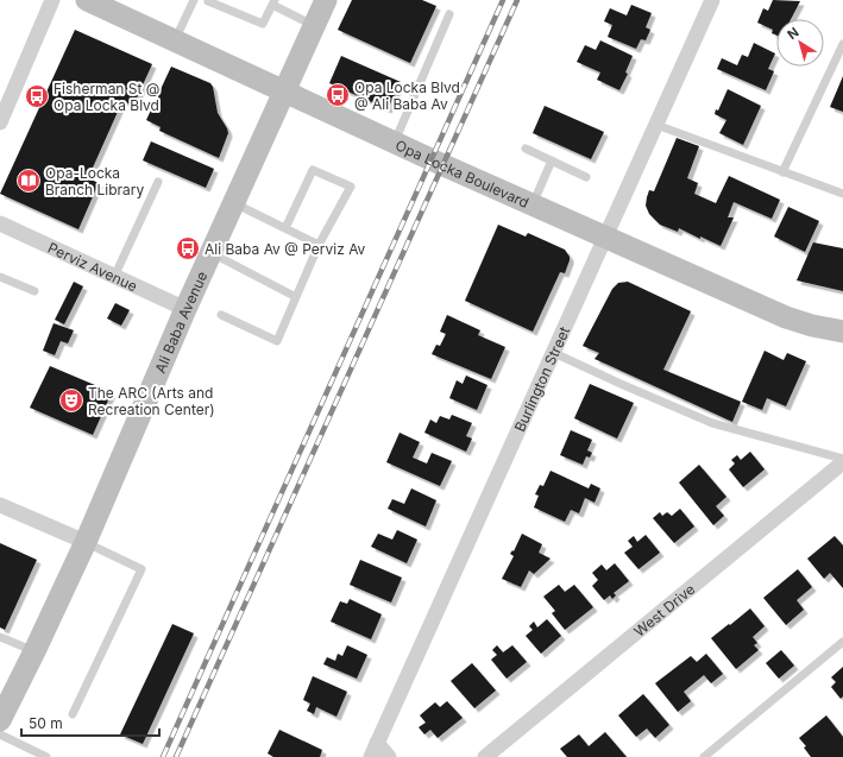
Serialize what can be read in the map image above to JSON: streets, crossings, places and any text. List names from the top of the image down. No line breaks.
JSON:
{"streets":{"street":["Opa Locka Boulevard","Perviz Avenue","Ali Baba Avenue","Burlington Street","West Drive"]},"crossings":[["Opa Locka Boulevard","Ali Baba Avenue"],["Opa Locka Boulevard","Burlington Street"],["Perviz Avenue","Ali Baba Avenue"]],"places":{"bus stop":["Opa Locka Blvd @ Ali Baba Av","Fisherman St @ Opa Locka Blvd","Ali Baba Av @ Perviz Av"],"library":["Opa-Locka Branch Library"],"theatre":["The ARC (Arts and Recreation Center)"]},"scale_bar":"50 m","north":"top left"}
